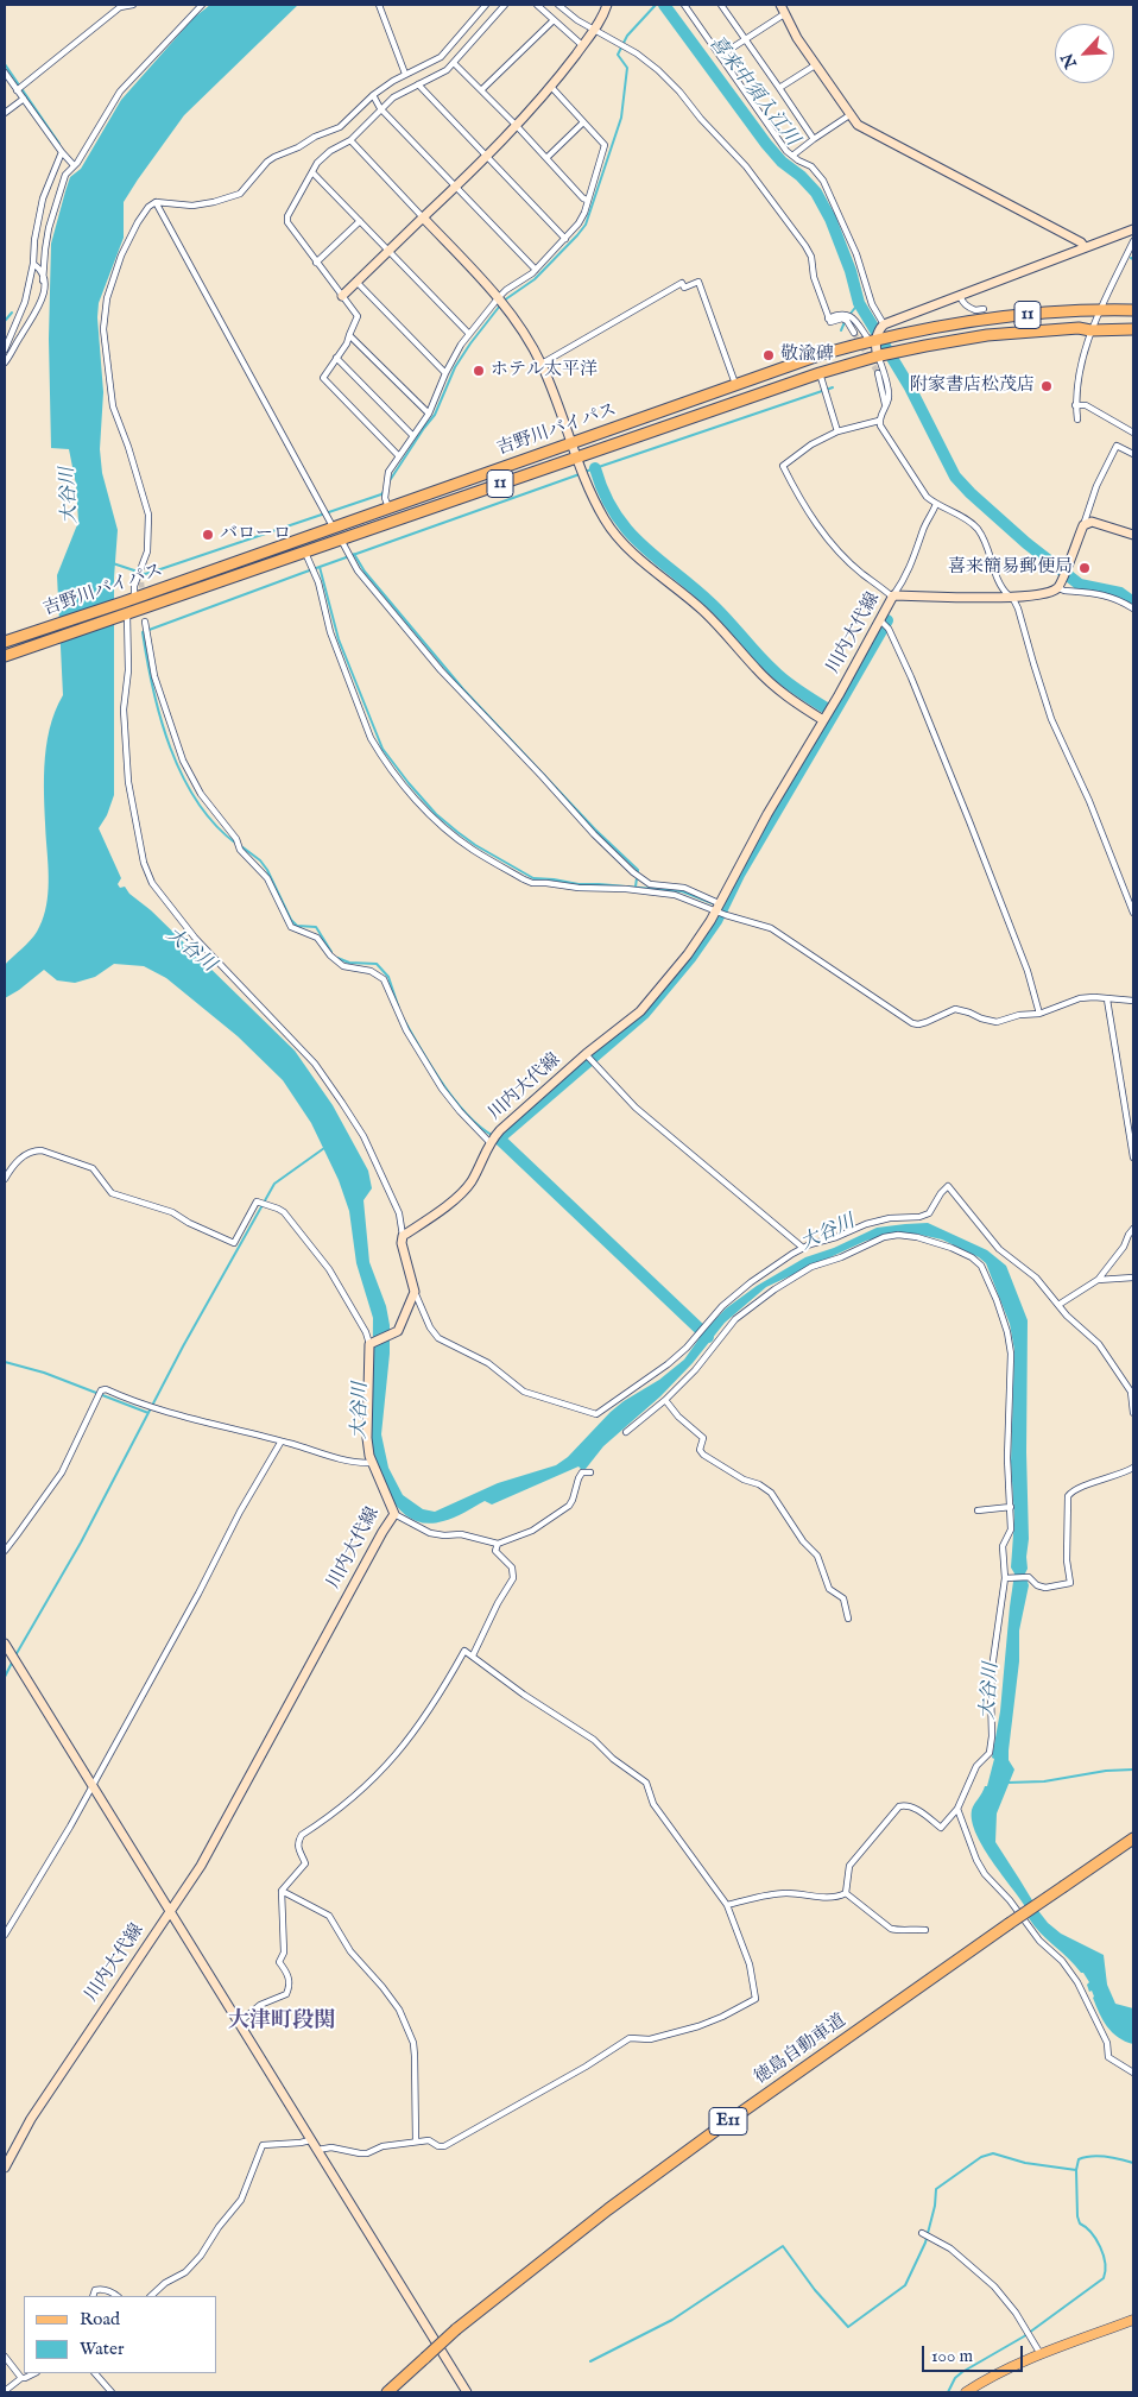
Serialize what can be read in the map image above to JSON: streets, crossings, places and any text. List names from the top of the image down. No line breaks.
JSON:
{"streets":{"highway":["11","吉野川バイパス","徳島自動車道","E11"],"main road":["川内大代線"]},"districts":["大津町段関"],"water":["喜来中須入江川","大谷川"],"places":["敬渝碑","ホテル太平洋","附家書店松茂店","バローロ","喜来簡易郵便局"],"legend":["Road","Water"],"scale_bar":"100 m","north":"bottom left"}
